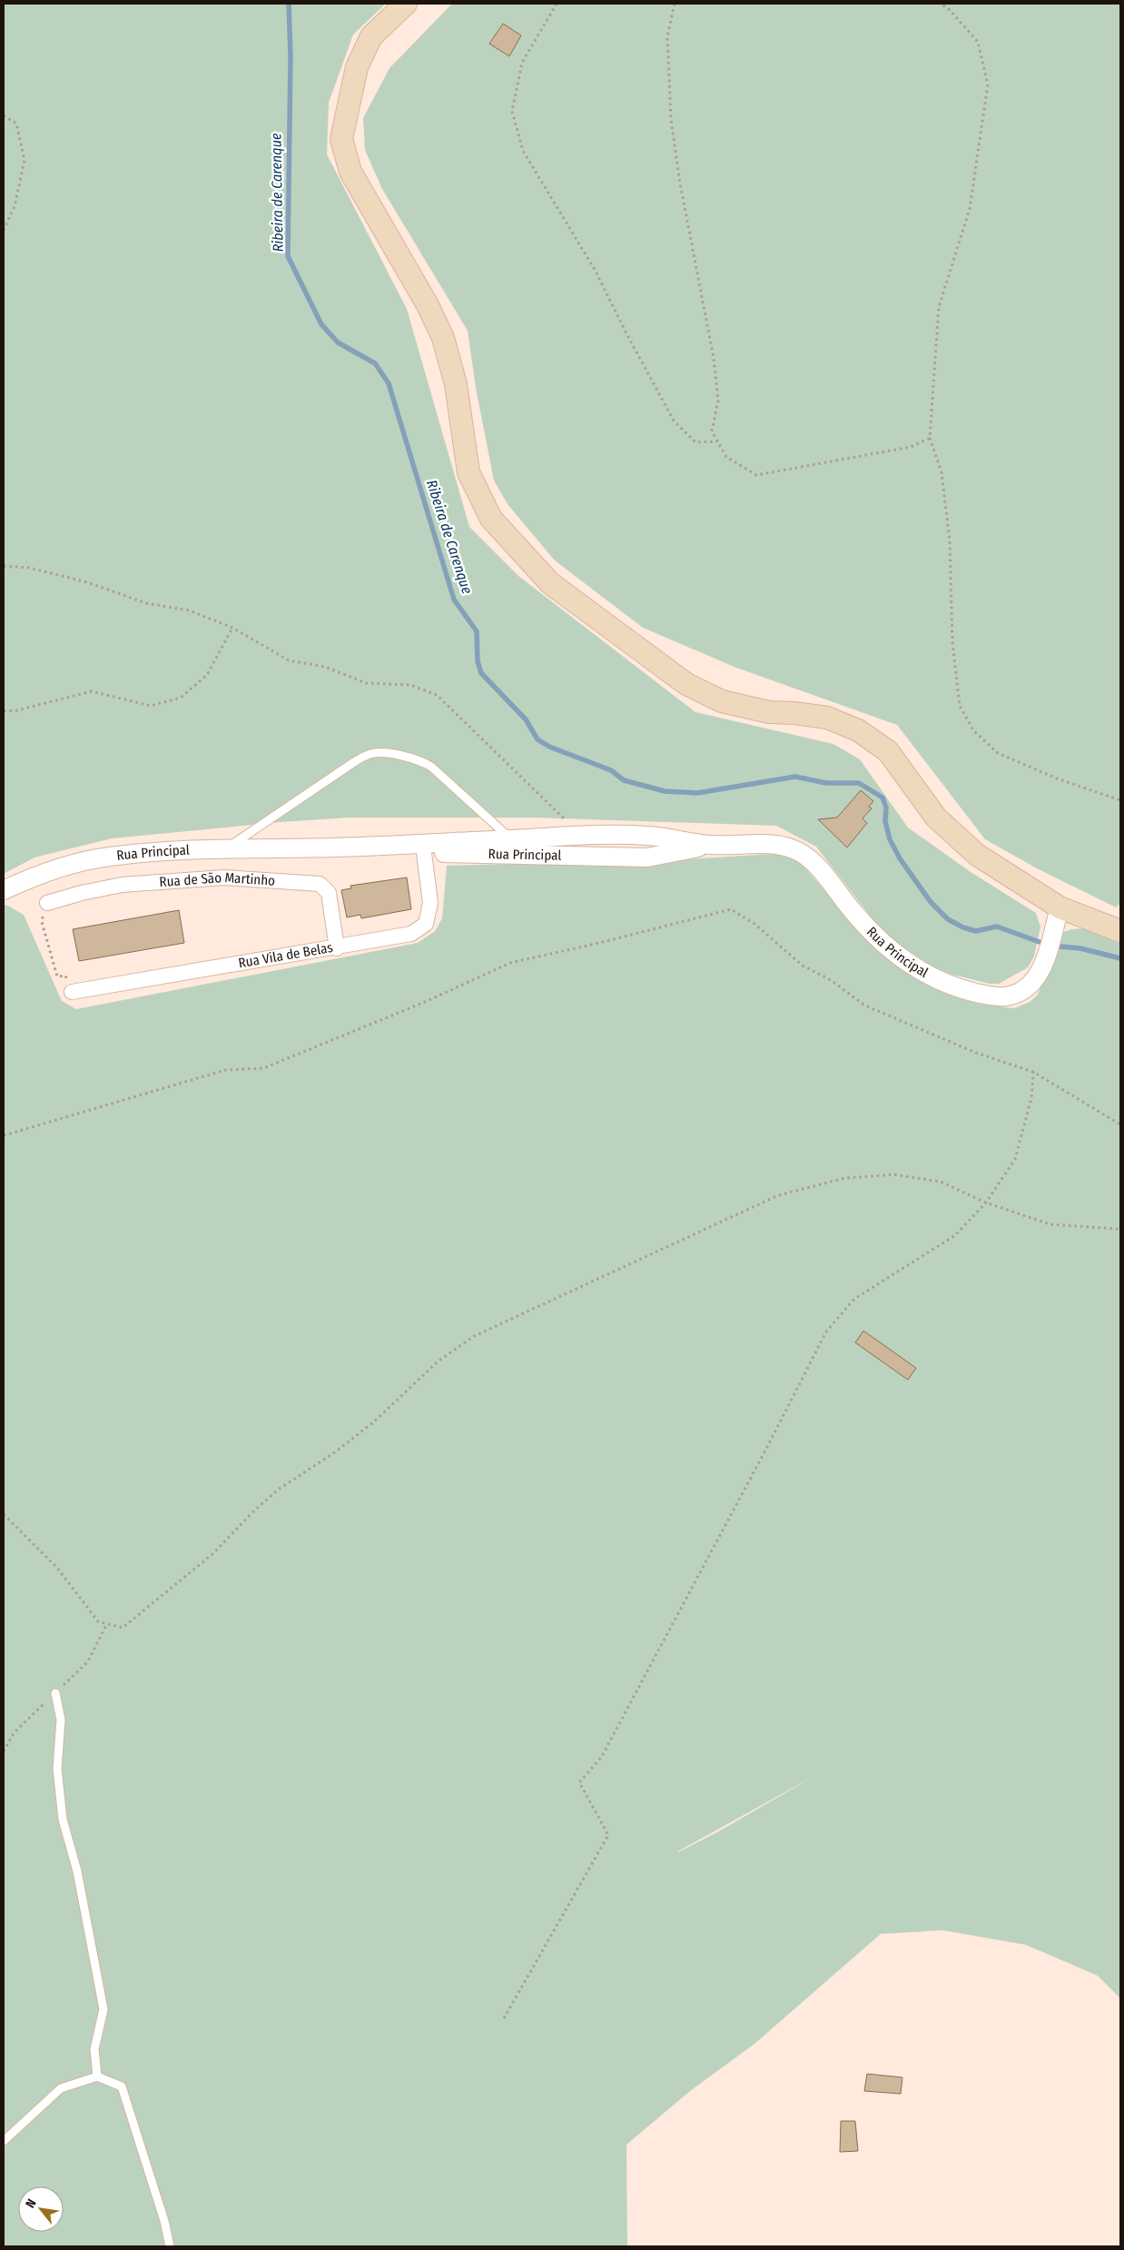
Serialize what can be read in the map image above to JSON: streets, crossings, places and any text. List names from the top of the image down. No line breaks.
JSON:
{"streets":{"street":["Rua Principal","Rua de São Martinho","Rua Vila de Belas"]},"crossings":[["Rua Principal","Rua Vila de Belas"],["Rua de São Martinho","Rua Vila de Belas"]],"water":["Ribeira de Carenque"],"north":"top left"}
